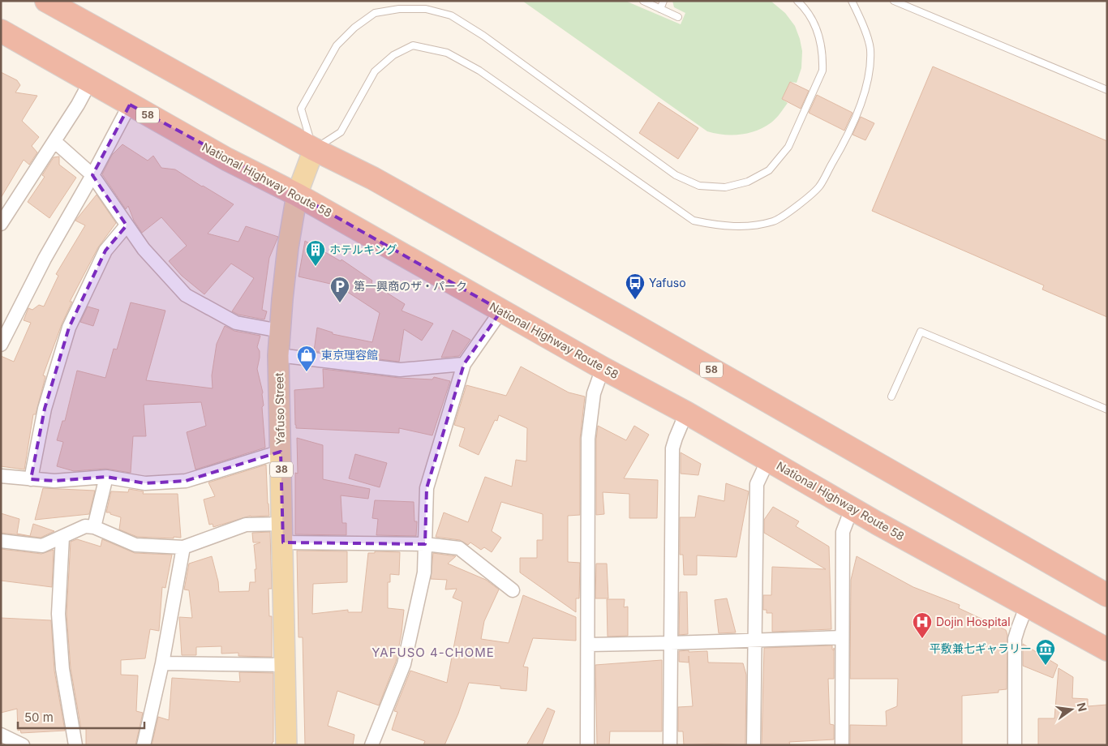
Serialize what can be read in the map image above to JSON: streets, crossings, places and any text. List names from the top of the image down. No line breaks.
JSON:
{"streets":{"highway":["58","National Highway Route 58"],"main road":["Yafuso Street","38"]},"crossings":[["58","Yafuso Street"],["National Highway Route 58","Yafuso Street"]],"districts":["YAFUSO 4-CHOME"],"places":{"building":["ホテルキング"],"bus stop":["Yafuso"],"parking":["第一興商のザ・パーク"],"shop":["東京理容館"],"hospital":["Dojin Hospital"],"museum":["平敷兼七ギャラリー"]},"scale_bar":"50 m","north":"right"}
